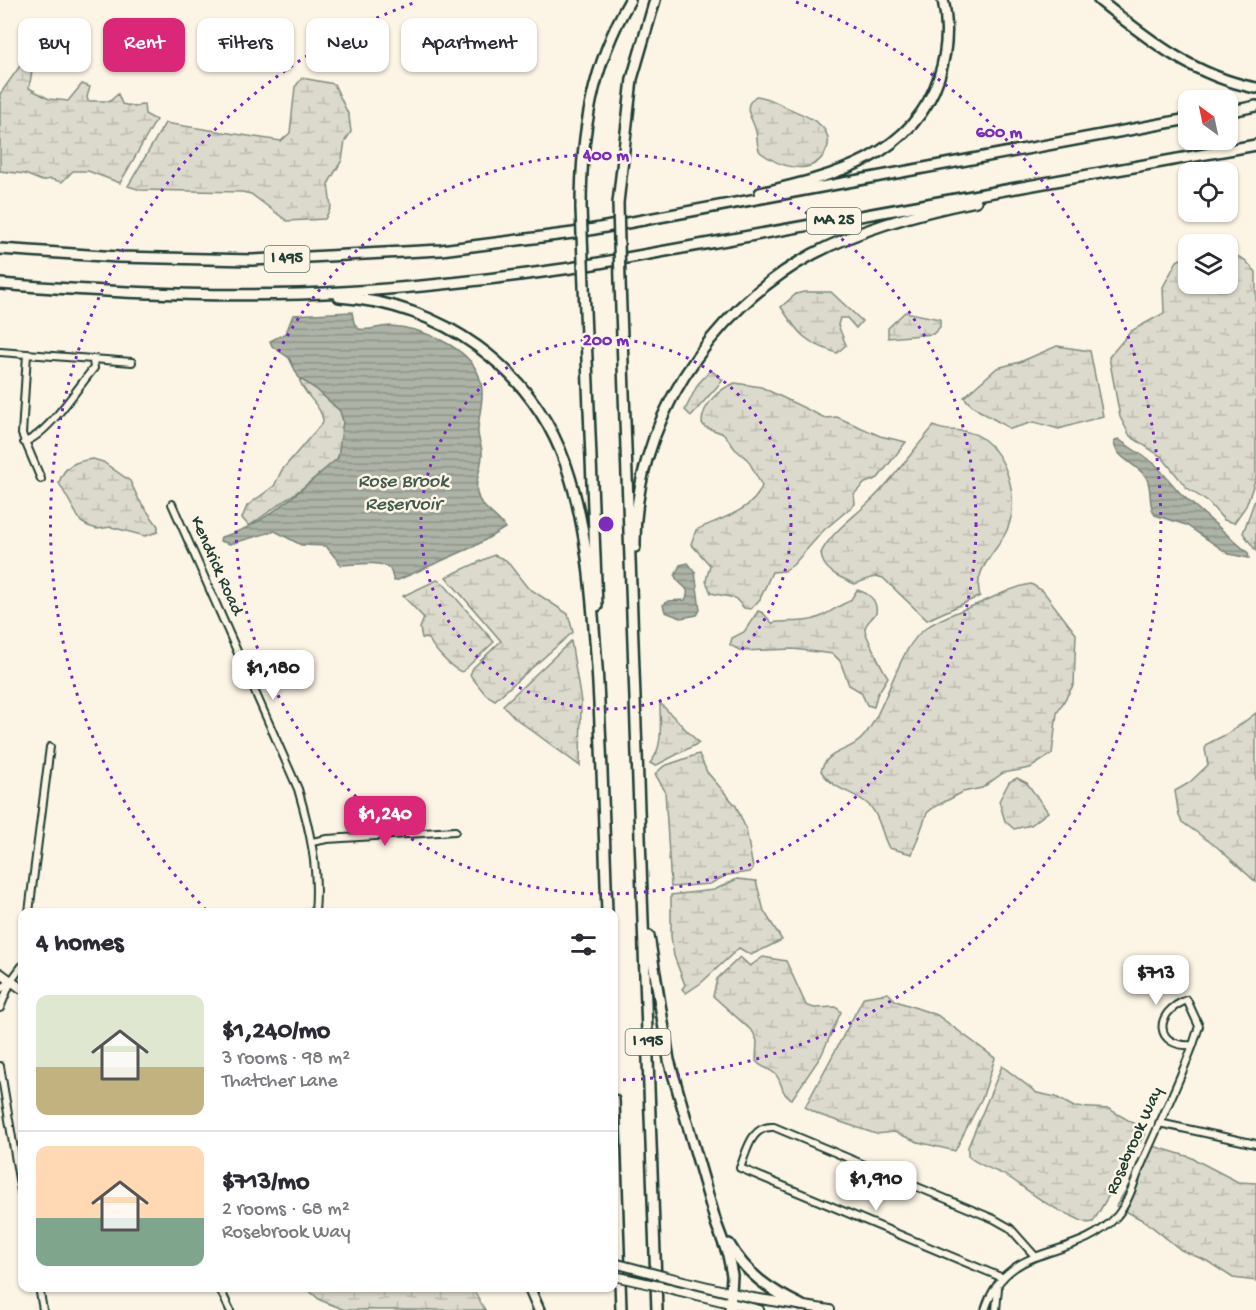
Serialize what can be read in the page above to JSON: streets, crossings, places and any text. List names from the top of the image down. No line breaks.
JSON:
{"streets":{"highway":["MA 25","I 495","I 195"],"street":["Kendrick Road","Rosebrook Way"]},"crossings":[["MA 25","I 495"]],"water":["Rose Brook Reservoir"],"north":"top left","page":{"chip":["Buy","Rent","Filters","New","Apartment"],"price":["$1,180","$1,240","$713","$1,910"],"heading":"4 homes","list":[{"name":"$1,240/mo","note":"3 rooms · 98 m² · Thatcher Lane"},{"name":"$713/mo","note":"2 rooms · 68 m² · Rosebrook Way"}]},"rings":["600 m","400 m","200 m"]}
